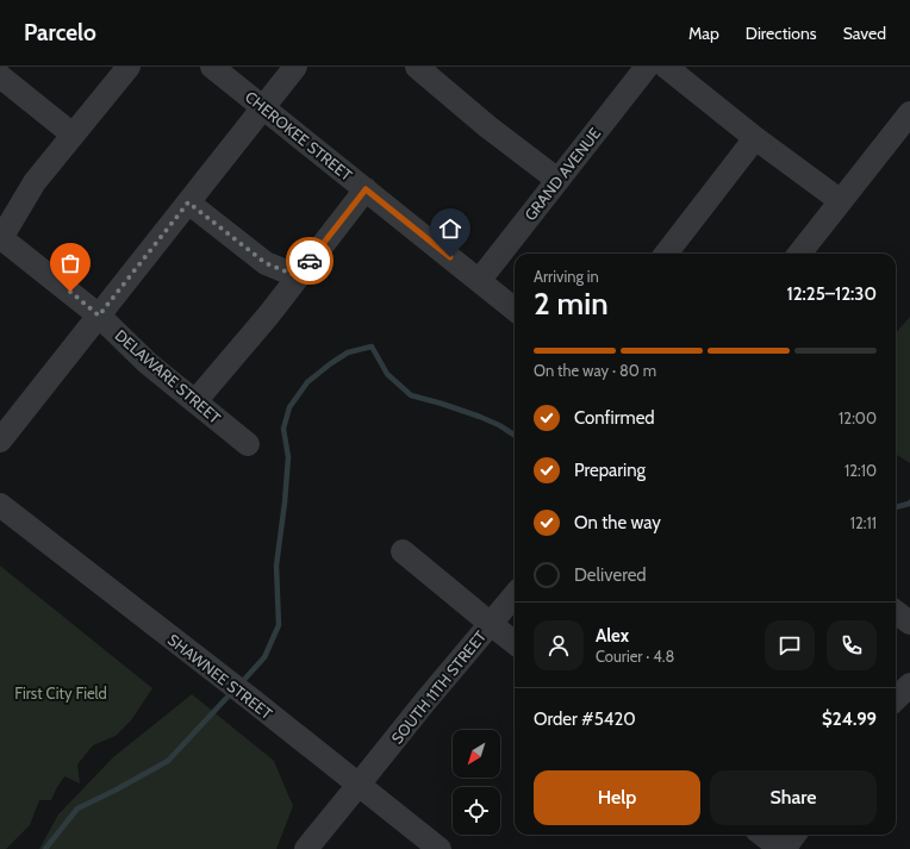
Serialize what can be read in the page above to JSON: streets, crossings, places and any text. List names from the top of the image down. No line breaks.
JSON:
{"streets":{"street":["CHEROKEE STREET","GRAND AVENUE","DELAWARE STREET","SHAWNEE STREET","SOUTH 11TH STREET"]},"crossings":[["CHEROKEE STREET","GRAND AVENUE"],["SHAWNEE STREET","SOUTH 11TH STREET"]],"parks":["First City Field"],"north":"bottom left","page":{"header":"Parcelo","nav":["Map","Directions","Saved"],"heading":["2 min","Arriving in","12:25–12:30"],"panel":["Alex","Courier · 4.8","Order #5420","$24.99"],"bar":"On the way · 80 m","list":[["Confirmed","12:00"],["Preparing","12:10"],["On the way","12:11"],"Delivered"],"buttons":["Help","Share"]}}
